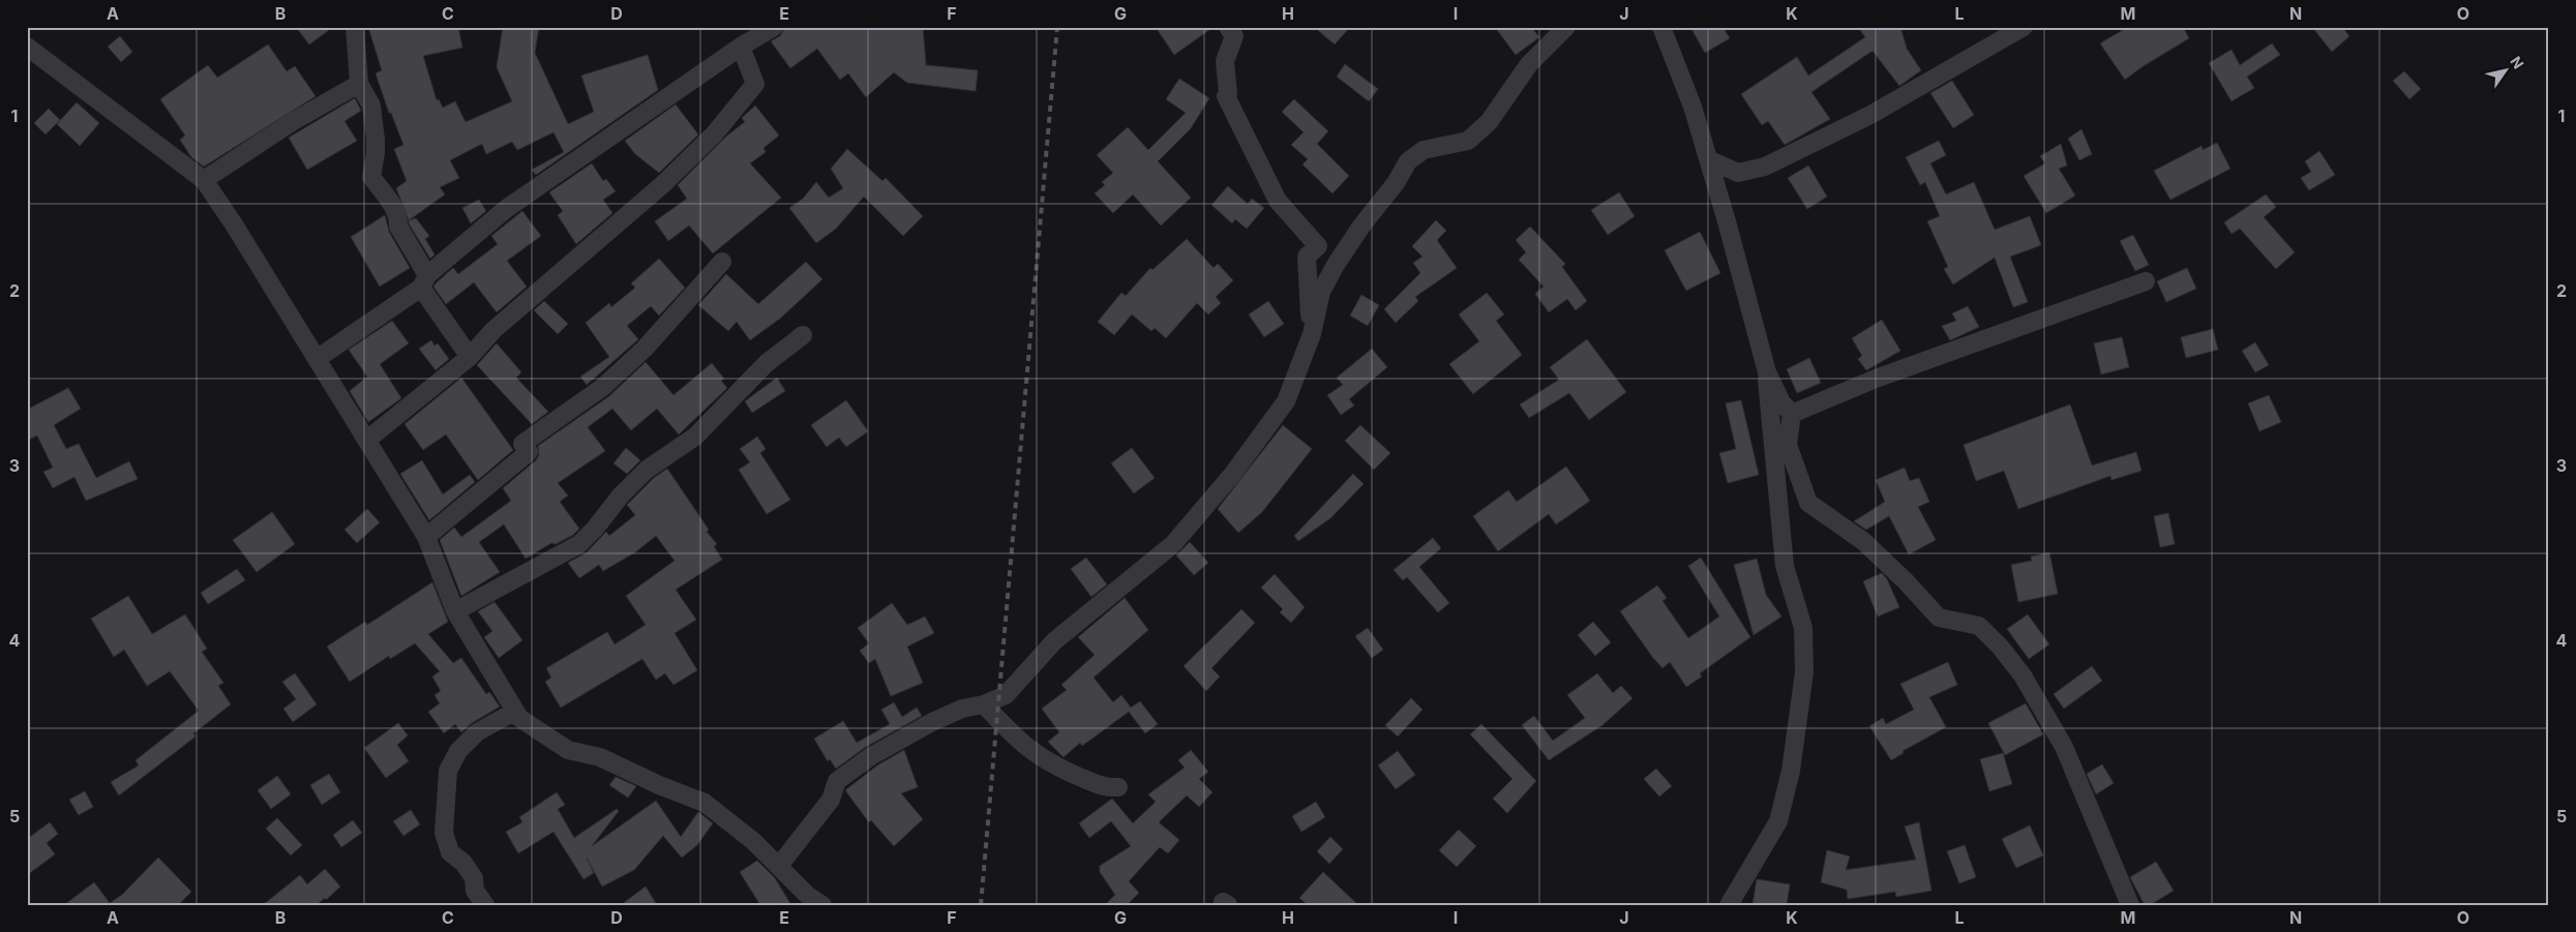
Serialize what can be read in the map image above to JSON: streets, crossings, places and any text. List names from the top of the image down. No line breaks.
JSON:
{"north":"top right","grid":{"columns":["A","B","C","D","E","F","G","H","I","J","K","L","M","N","O"],"rows":["1","2","3","4","5"]}}
